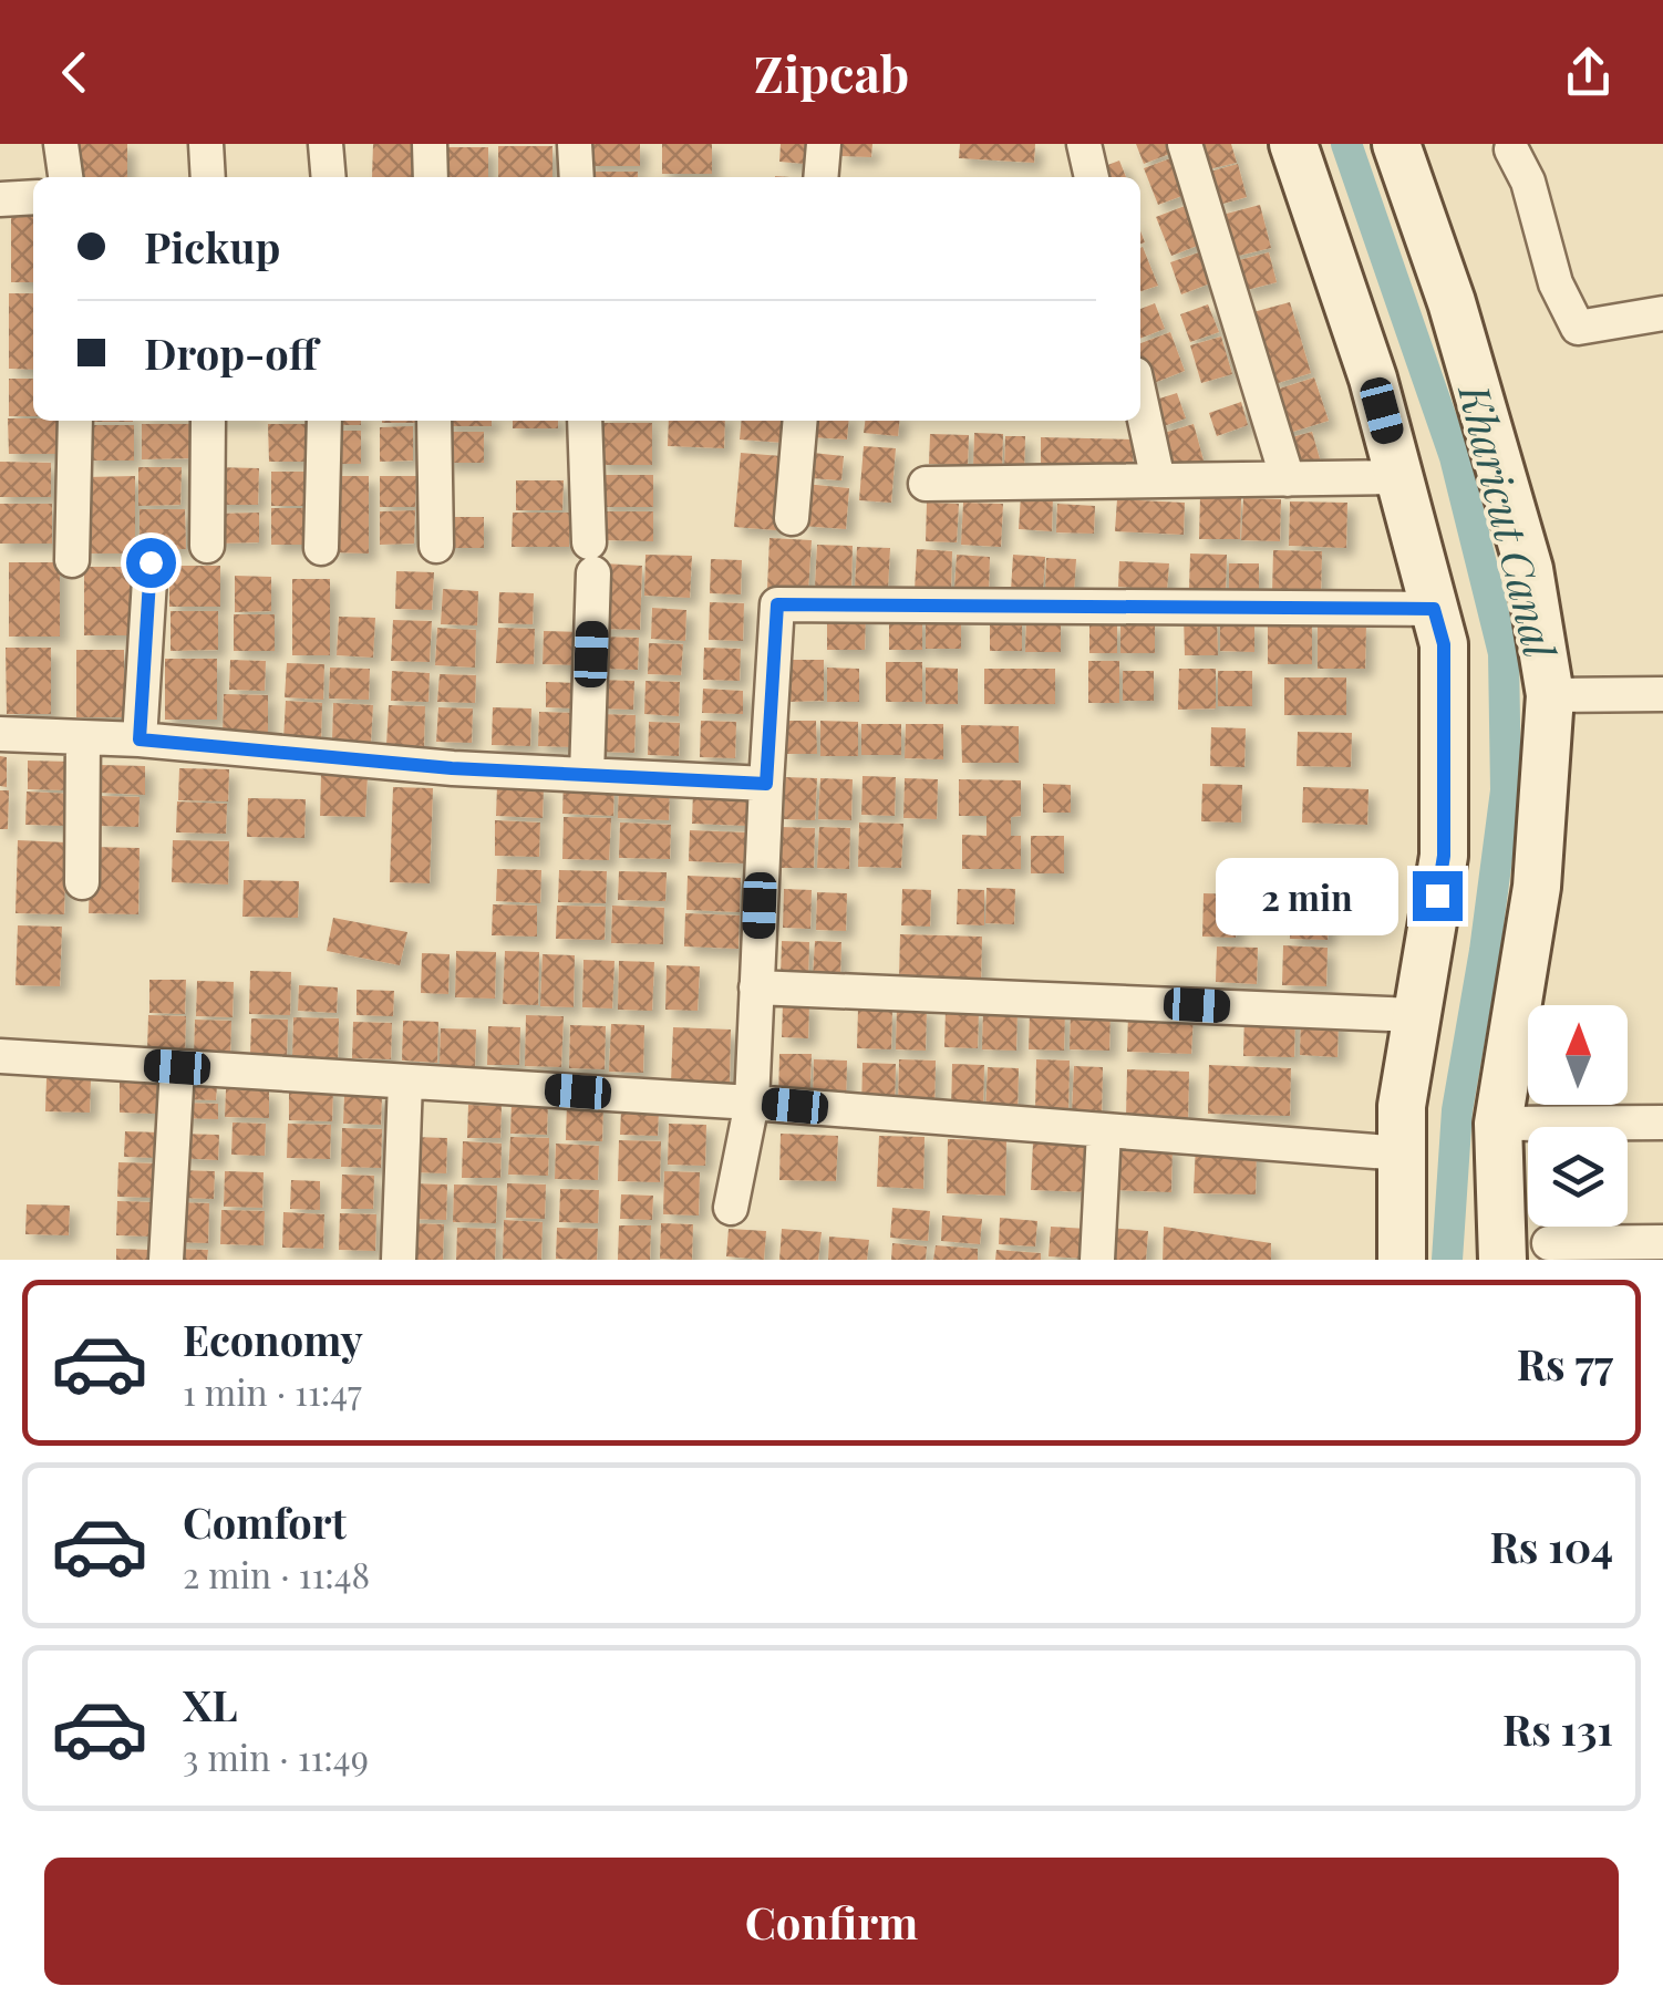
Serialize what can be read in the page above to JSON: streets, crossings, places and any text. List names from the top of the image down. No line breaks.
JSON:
{"water":["Kharicut Canal"],"north":"top","page":{"header":"Zipcab","banner":["Pickup","Drop-off"],"bubble":"2 min","list":[{"name":"Economy","note":"1 min · 11:47","value":"Rs 77"},{"name":"Comfort","note":"2 min · 11:48","value":"Rs 104"},{"name":"XL","note":"3 min · 11:49","value":"Rs 131"}],"buttons":"Confirm"}}
